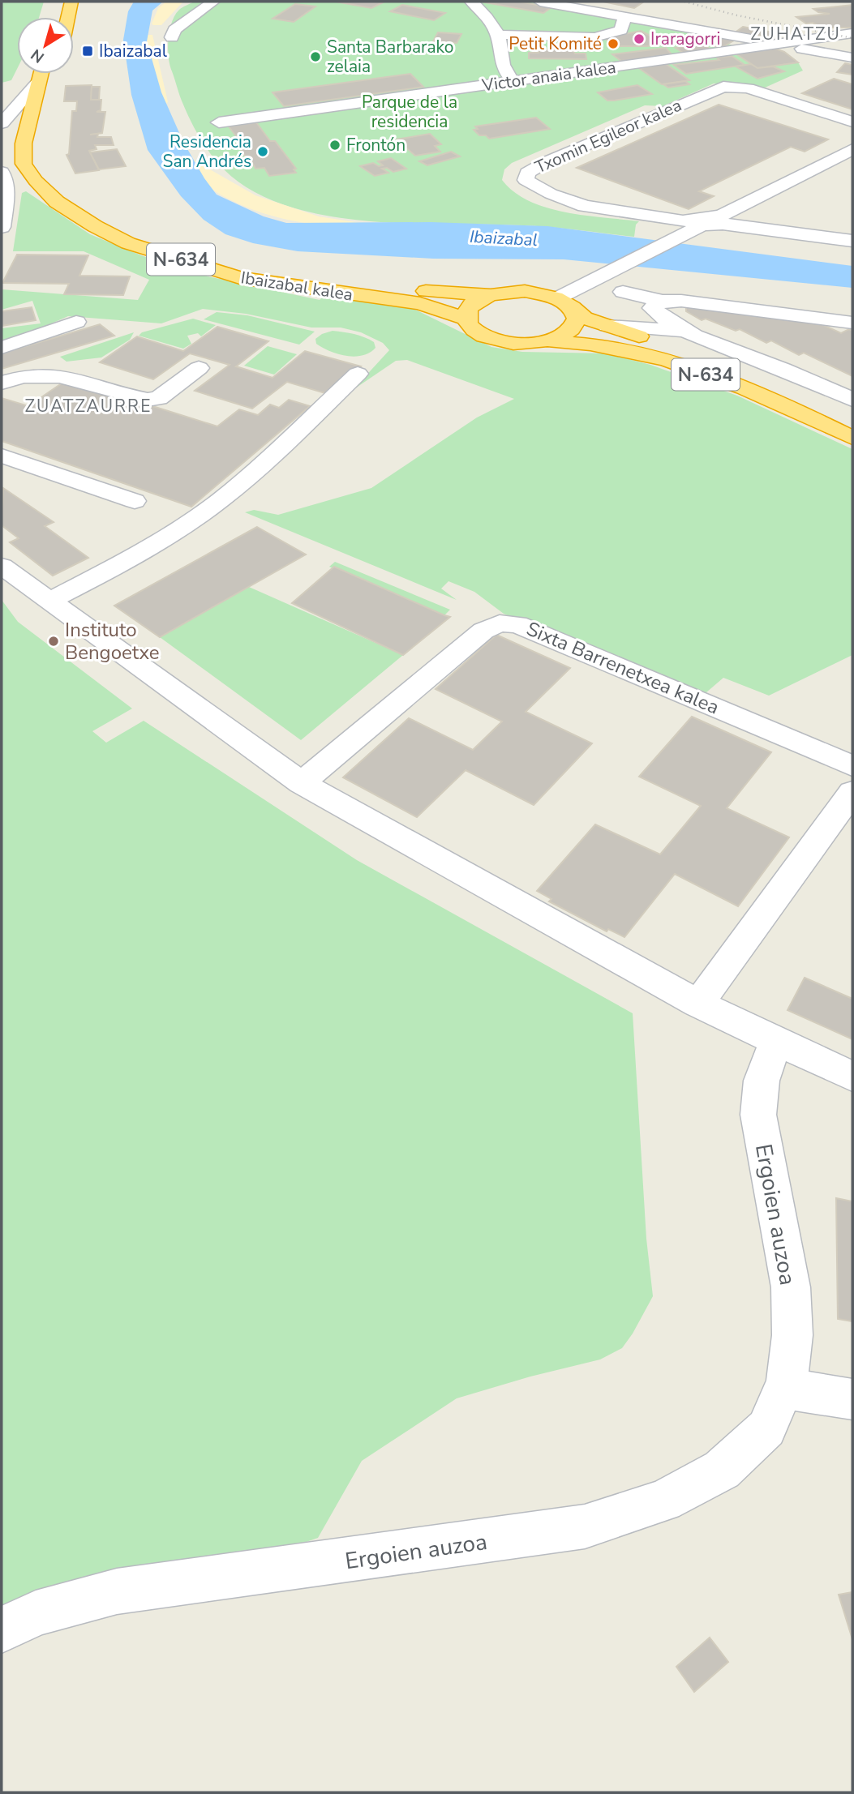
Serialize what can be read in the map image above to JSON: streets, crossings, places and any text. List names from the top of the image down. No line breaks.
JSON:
{"streets":{"highway":["N-634","Ibaizabal kalea"],"street":["Victor anaia kalea","Txomin Egileor kalea","Sixta Barrenetxea kalea","Ergoien auzoa"]},"crossings":[["N-634","Ibaizabal kalea"]],"districts":["ZUHATZU","ZUATZAURRE"],"water":["Ibaizabal"],"parks":["Parque de la residencia"],"places":{"other":["Iraragorri","Petit Komité","Santa Barbarako zelaia","Frontón","Residencia San Andrés","Instituto Bengoetxe"],"transit":["Ibaizabal"]},"north":"bottom left"}
